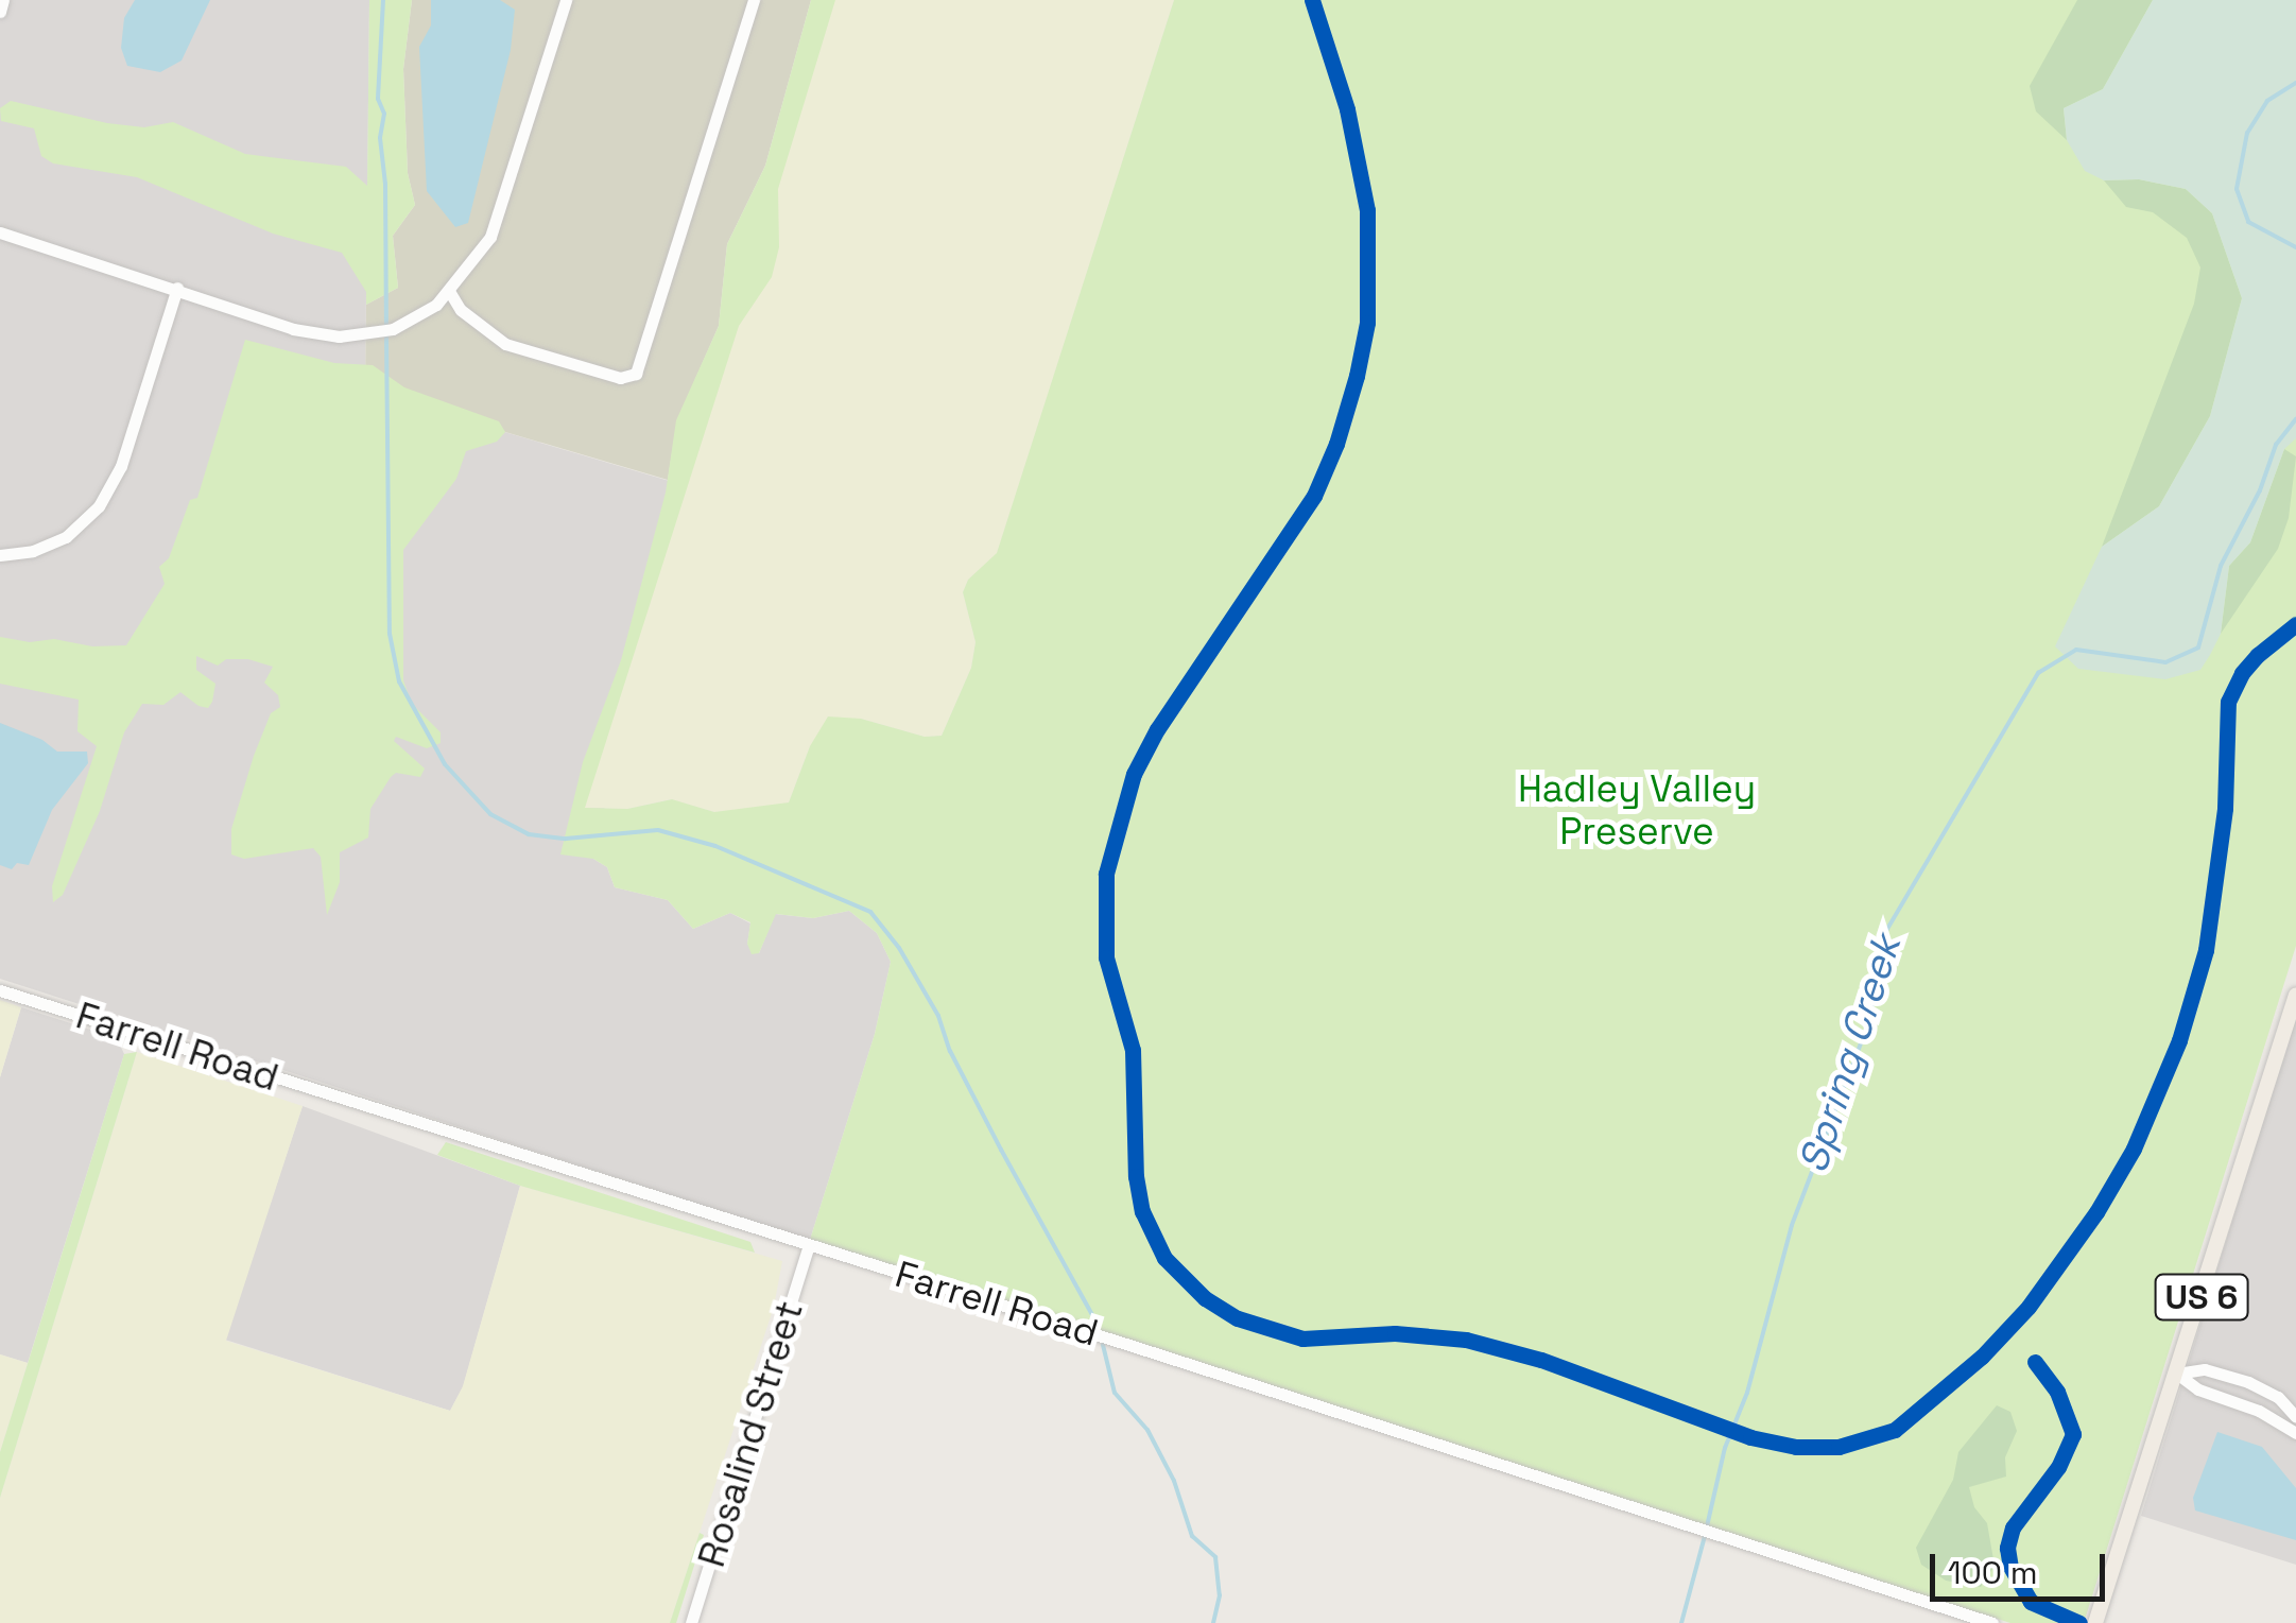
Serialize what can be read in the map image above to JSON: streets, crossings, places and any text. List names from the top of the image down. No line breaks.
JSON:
{"streets":{"main road":["US 6"],"street":["Farrell Road","Rosalind Street"]},"crossings":[["Farrell Road","Rosalind Street"]],"water":["Spring Creek"],"parks":["Hadley Valley Preserve"],"scale_bar":"100 m"}
